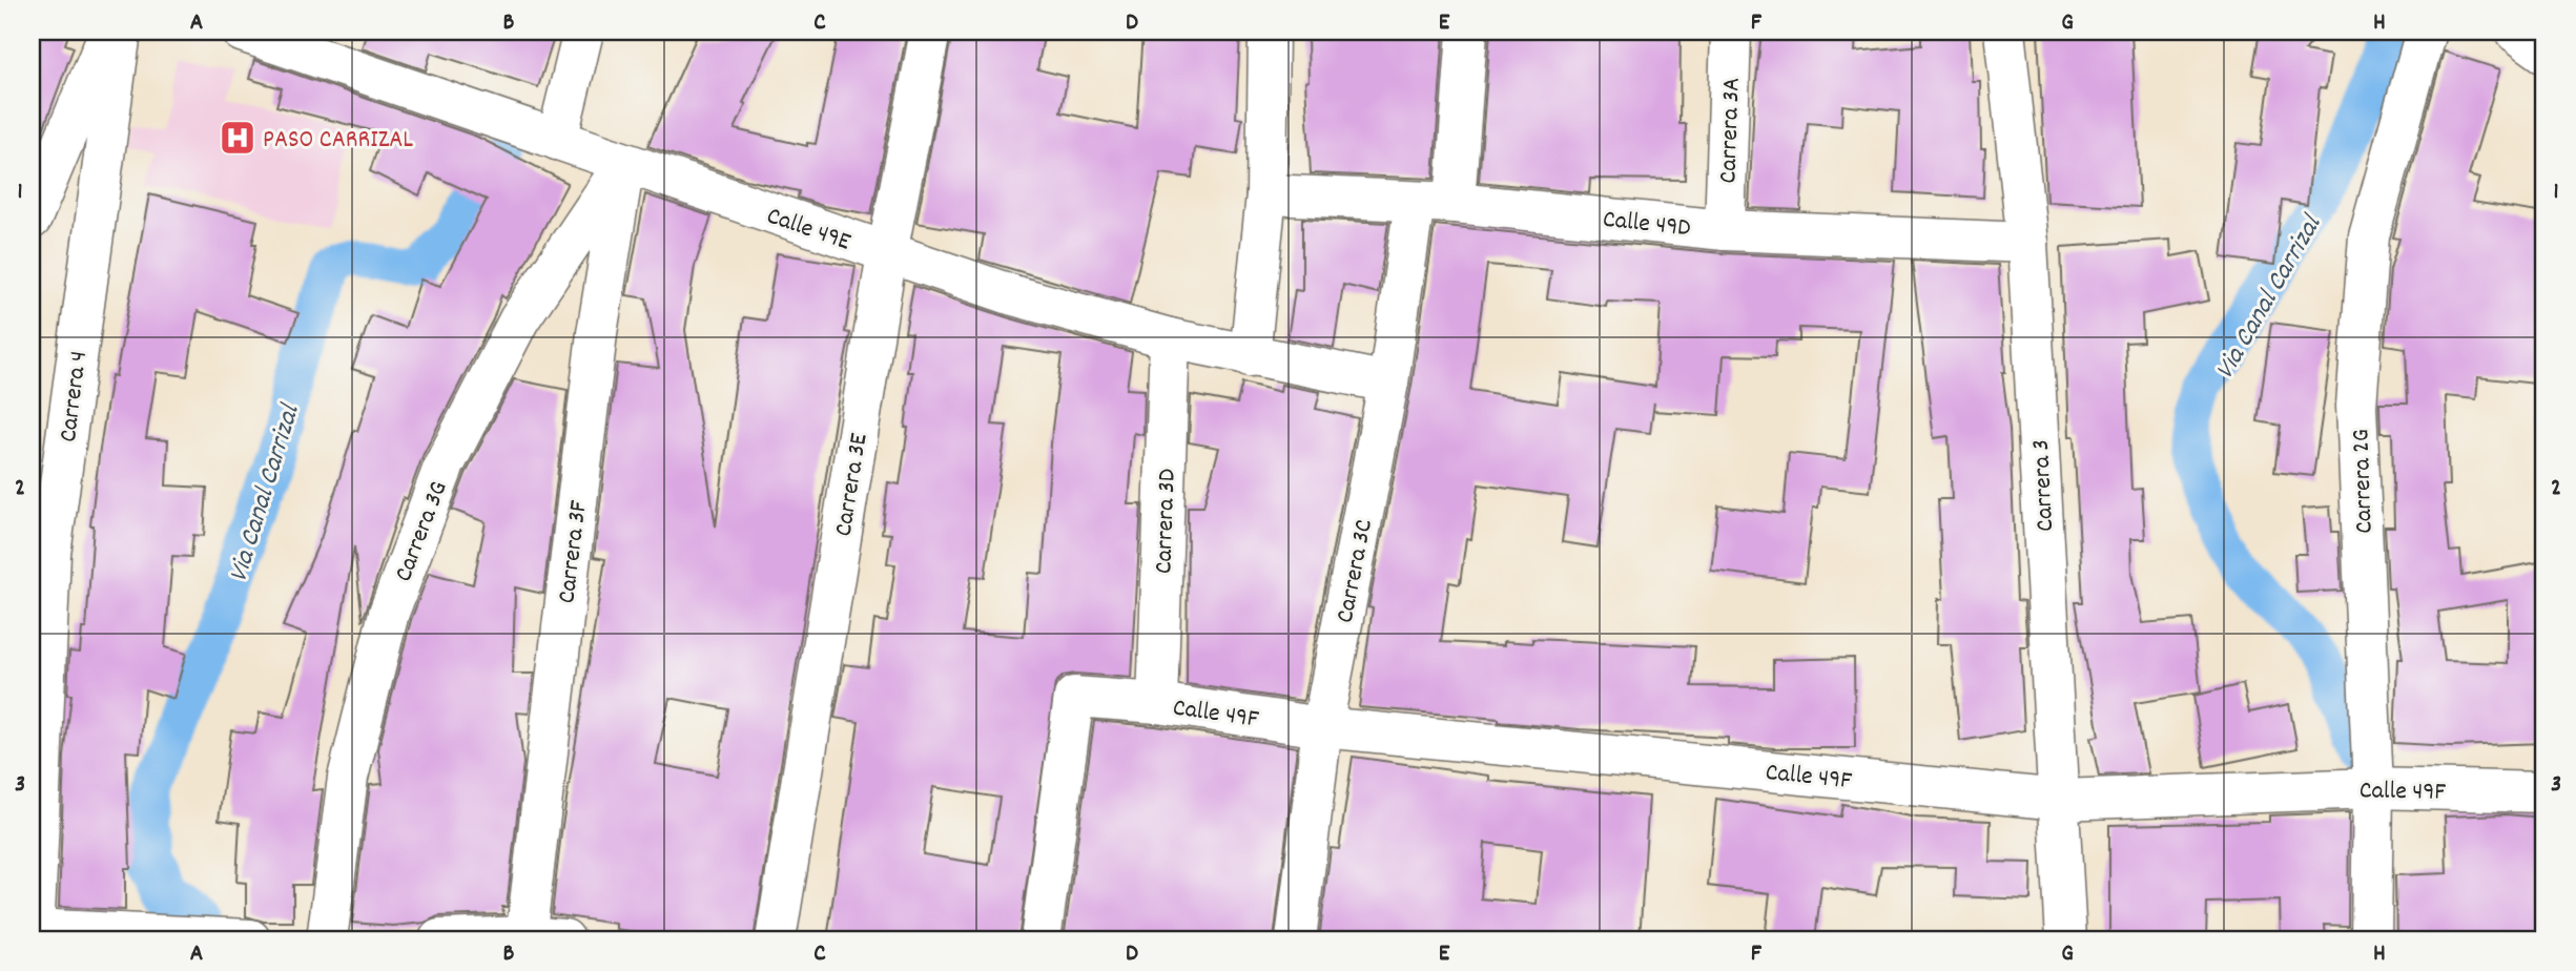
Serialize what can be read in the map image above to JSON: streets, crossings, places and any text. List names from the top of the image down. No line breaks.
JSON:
{"streets":{"street":["Carrera 3A","Calle 49D","Calle 49E","Carrera 4","Carrera 2G","Carrera 3E","Carrera 3","Carrera 3D","Carrera 3G","Carrera 3F","Carrera 3C","Calle 49F"]},"crossings":[["Carrera 3A","Calle 49D"],["Calle 49D","Carrera 3"],["Calle 49D","Carrera 3C"],["Calle 49E","Carrera 3E"],["Calle 49E","Carrera 3D"],["Calle 49E","Carrera 3G"],["Calle 49E","Carrera 3F"],["Calle 49E","Carrera 3C"],["Carrera 2G","Calle 49F"],["Carrera 3","Calle 49F"],["Carrera 3D","Calle 49F"],["Carrera 3G","Carrera 3F"],["Carrera 3C","Calle 49F"]],"water":["Via Canal Carrizal"],"places":{"hospital":["PASO CARRIZAL"]},"grid":{"columns":["A","B","C","D","E","F","G","H"],"rows":["1","2","3"]}}
